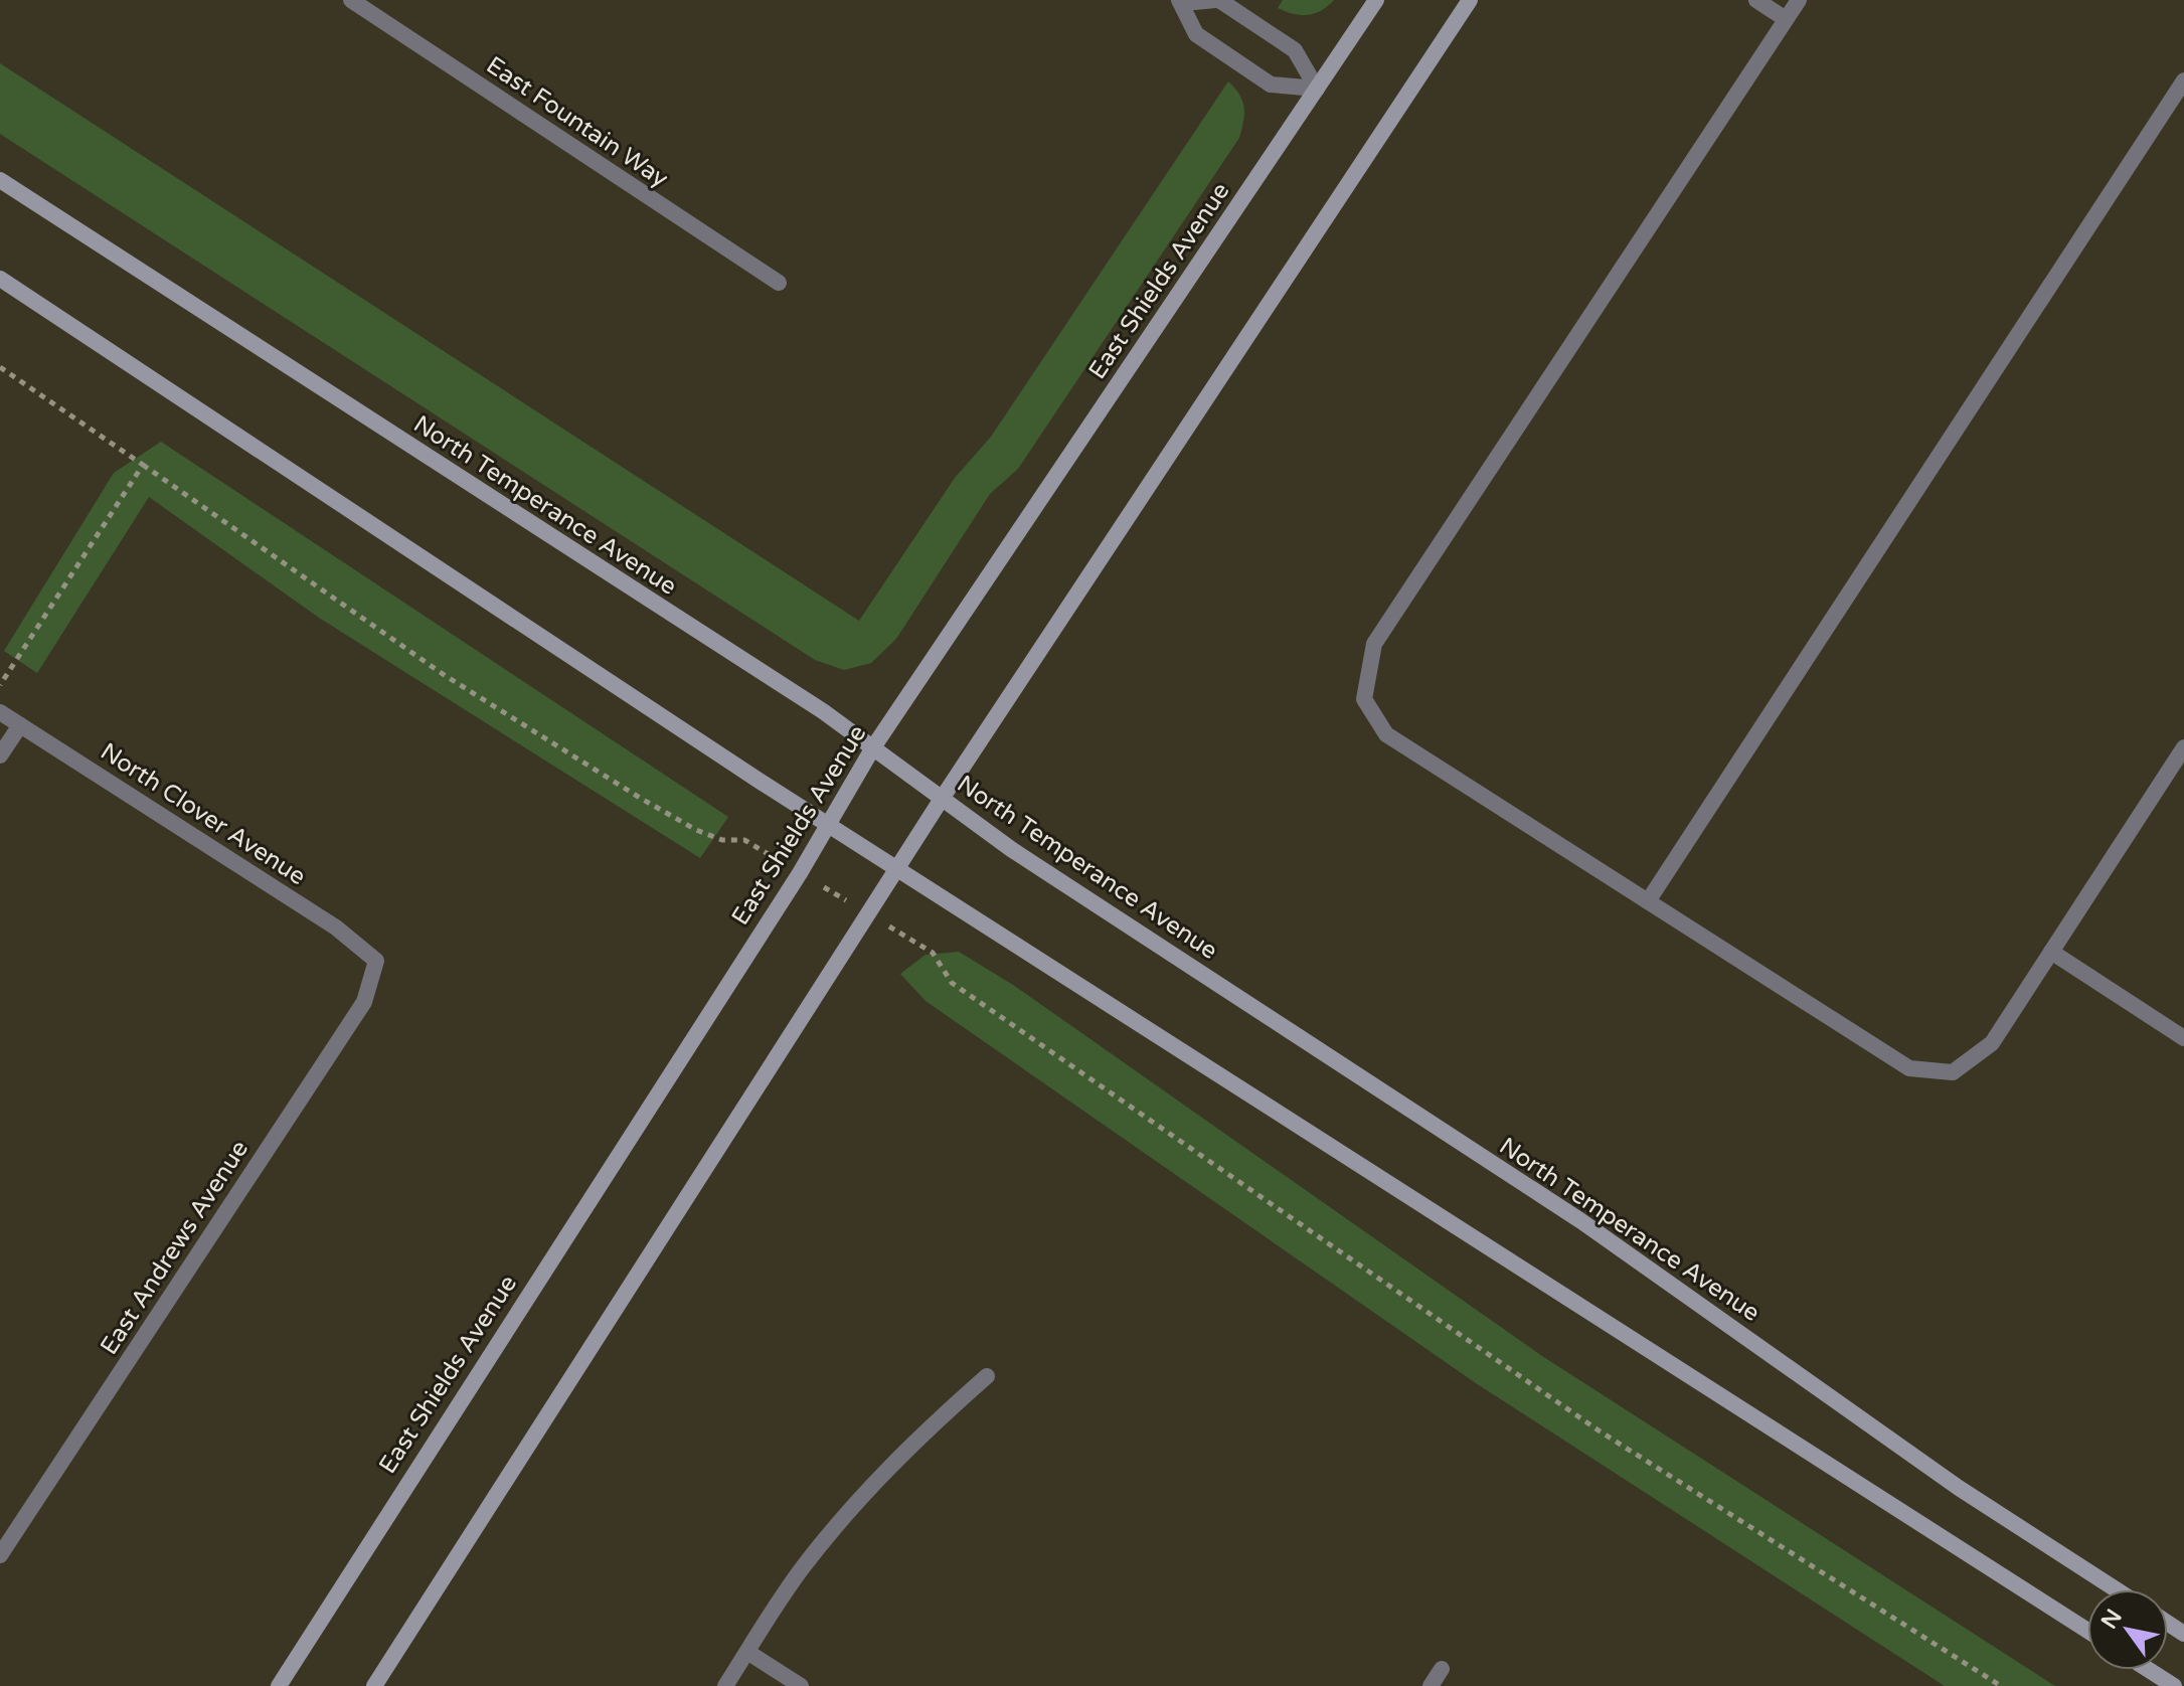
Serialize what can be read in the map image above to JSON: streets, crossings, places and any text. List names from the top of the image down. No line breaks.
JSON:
{"streets":{"main road":["East Shields Avenue","North Temperance Avenue"],"street":["East Fountain Way","North Clover Avenue","East Andrews Avenue"]},"crossings":[["East Shields Avenue","North Temperance Avenue"],["North Clover Avenue","East Andrews Avenue"]],"north":"top left"}
